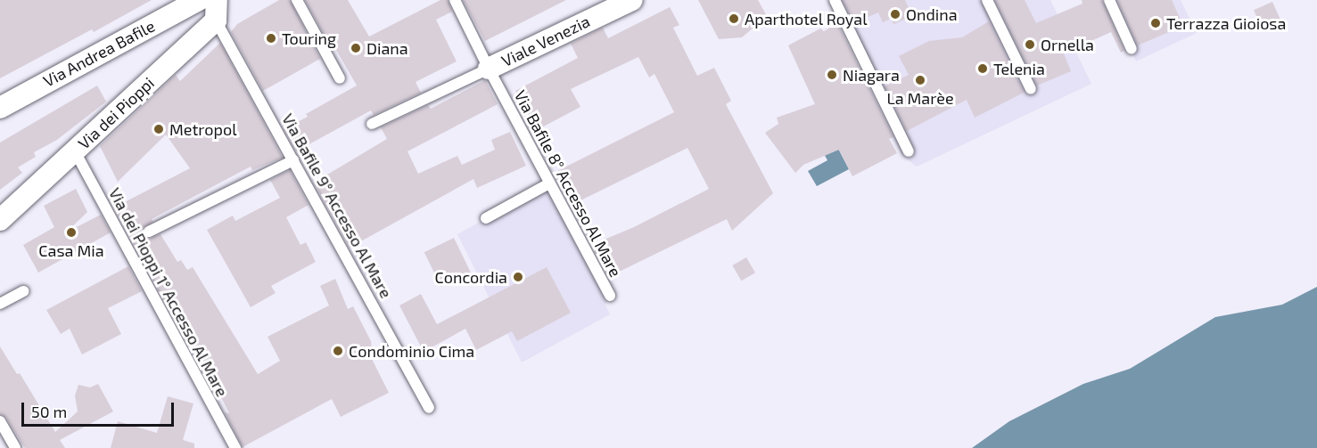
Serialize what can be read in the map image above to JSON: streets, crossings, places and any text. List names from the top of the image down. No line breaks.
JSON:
{"streets":{"street":["Viale Venezia","Via Andrea Bafile","Via dei Pioppi"],"lane":["Via Bafile 8° Accesso Al Mare","Via Bafile 9° Accesso Al Mare","Via dei Pioppi 1° Accesso Al Mare"]},"crossings":[["Viale Venezia","Via Bafile 8° Accesso Al Mare"],["Via dei Pioppi","Via Bafile 9° Accesso Al Mare"],["Via dei Pioppi","Via dei Pioppi 1° Accesso Al Mare"]],"places":["Ondina","Aparthotel Royal","Terrazza Gioiosa","Touring","Ornella","Diana","Telenia","Niagara","La Marèe","Metropol","Casa Mia","Concordia","Condominio Cima"],"scale_bar":"50 m"}
